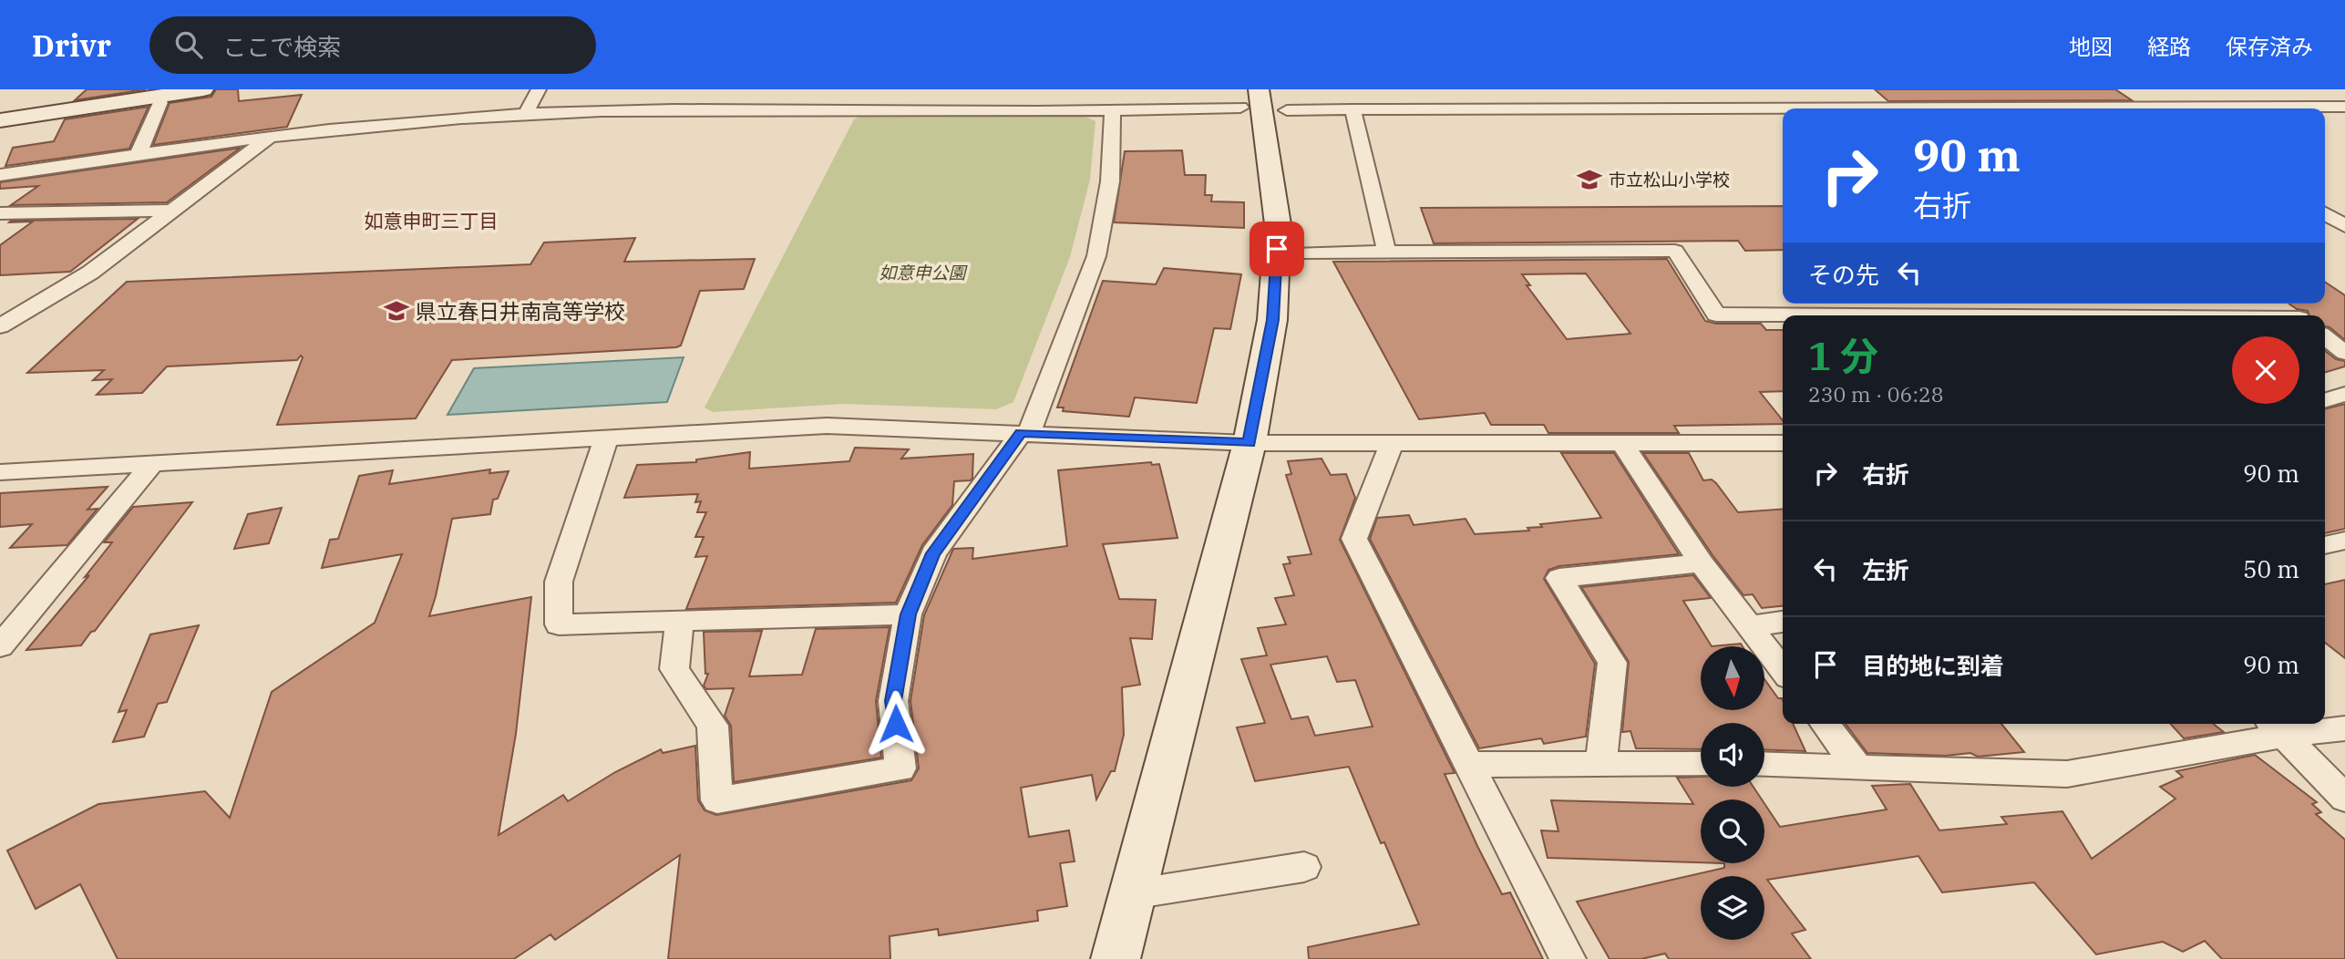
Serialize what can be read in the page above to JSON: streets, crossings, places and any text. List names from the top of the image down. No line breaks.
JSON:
{"districts":["如意申町三丁目"],"parks":["如意申公園"],"places":{"school or university":["市立松山小学校","県立春日井南高等学校"]},"north":"bottom","page":{"header":"Drivr","search":"ここで検索","nav":["地図","経路","保存済み"],"turn":["90 m","右折"],"then":"その先","heading":["1 分","230 m · 06:28"],"list":[{"name":"右折","value":"90 m"},{"name":"左折","value":"50 m"},{"name":"目的地に到着","value":"90 m"}]}}
